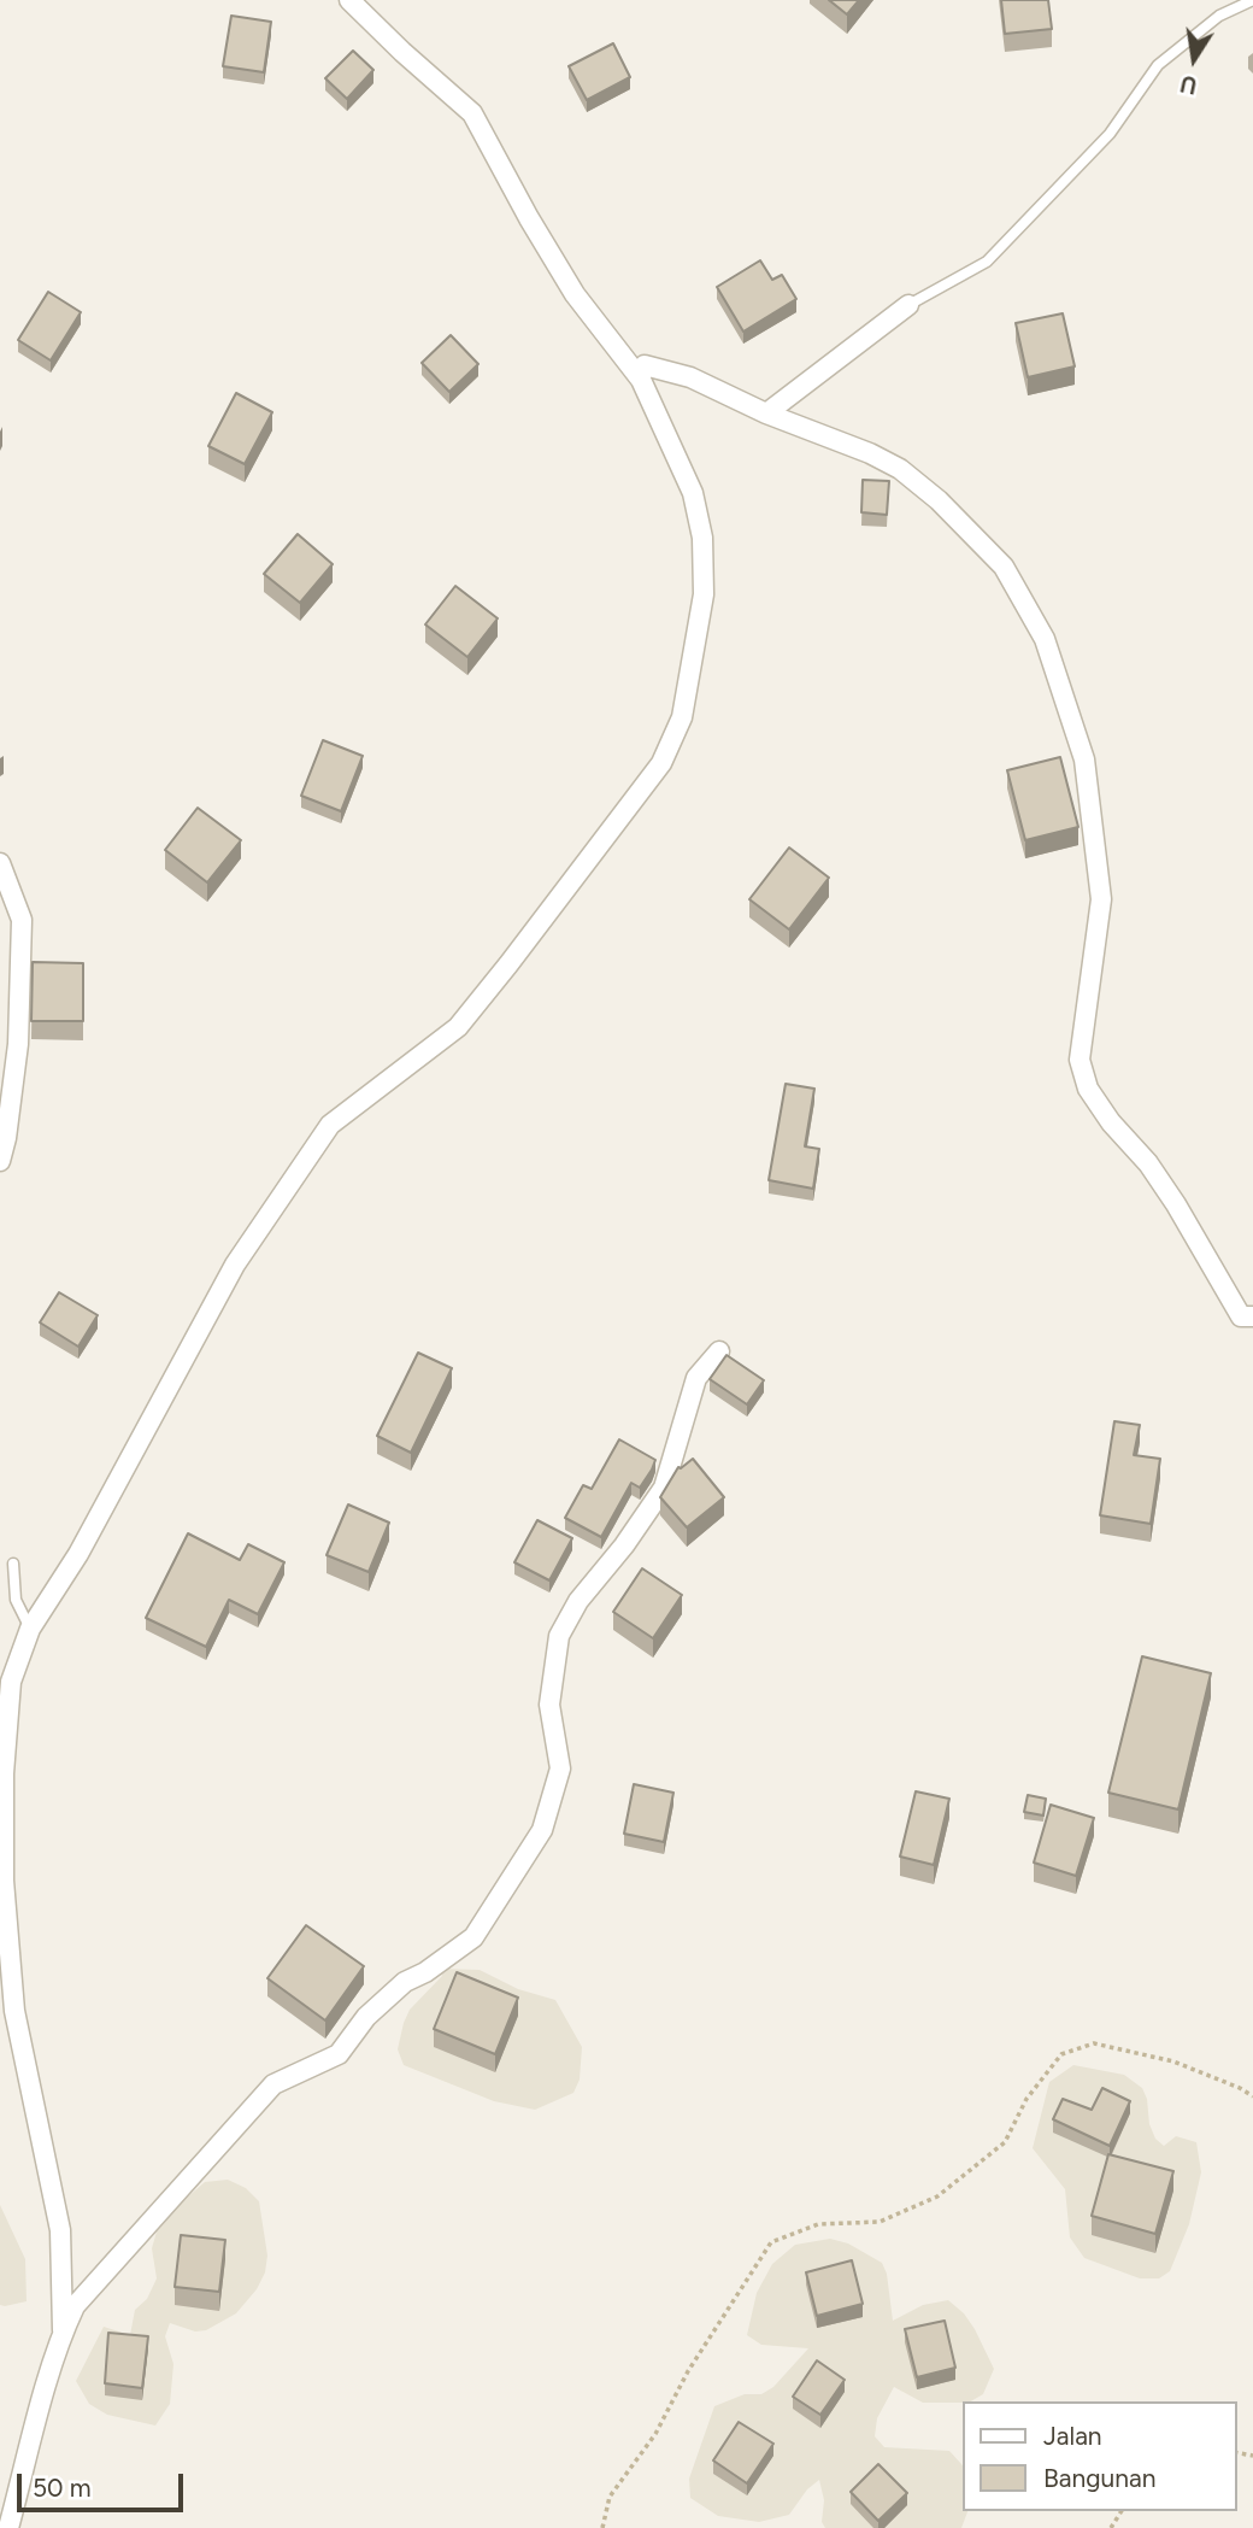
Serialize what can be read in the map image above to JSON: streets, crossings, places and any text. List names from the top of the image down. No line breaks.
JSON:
{"legend":["Jalan","Bangunan"],"scale_bar":"50 m","north":"bottom"}
